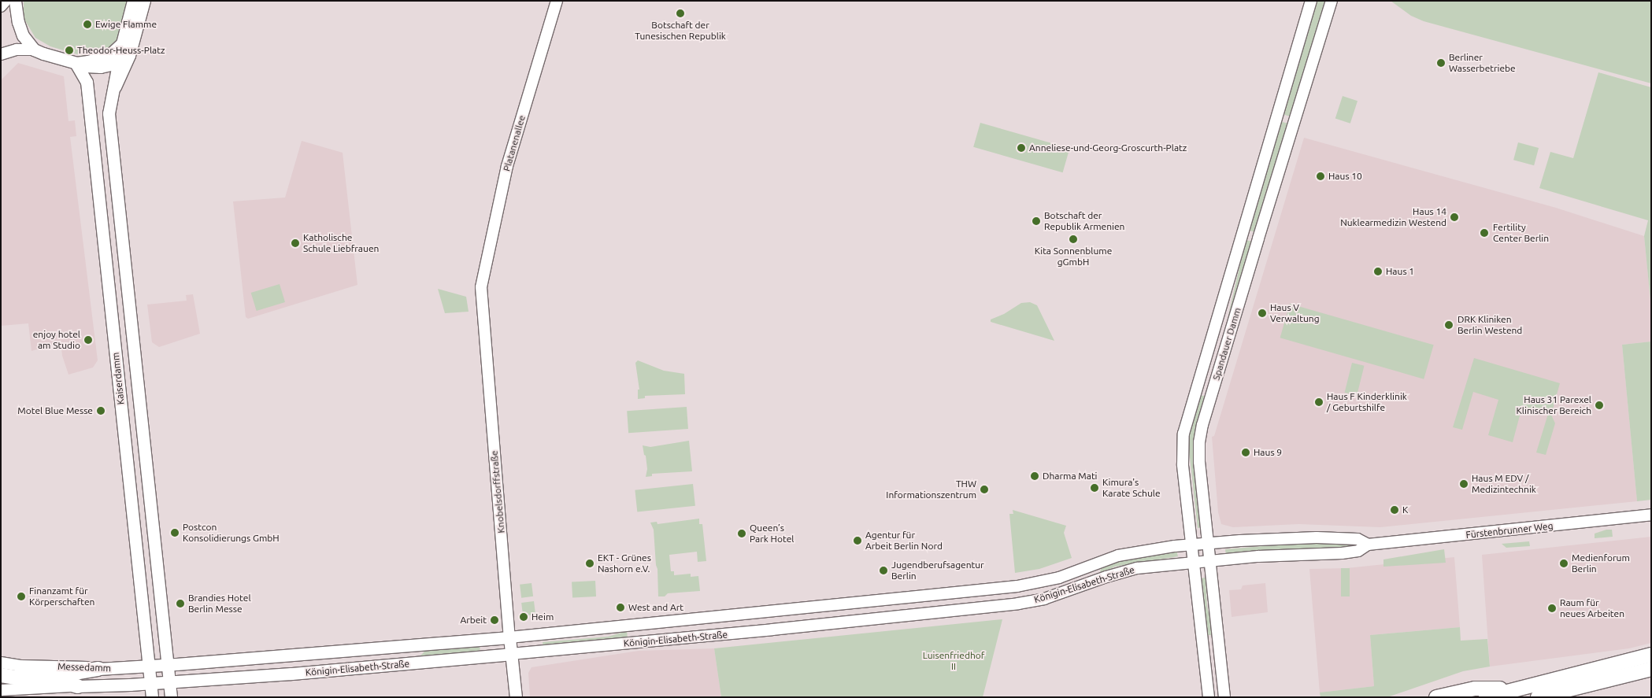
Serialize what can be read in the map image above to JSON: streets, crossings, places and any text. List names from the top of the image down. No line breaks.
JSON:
{"streets":{"main road":["Platanenallee","Spandauer Damm","Kaiserdamm","Knobelsdorffstraße","Fürstenbrunner Weg","Königin-Elisabeth-Straße","Messedamm"]},"crossings":[["Platanenallee","Knobelsdorffstraße"],["Spandauer Damm","Fürstenbrunner Weg"],["Spandauer Damm","Königin-Elisabeth-Straße"],["Kaiserdamm","Königin-Elisabeth-Straße"],["Kaiserdamm","Messedamm"],["Knobelsdorffstraße","Königin-Elisabeth-Straße"],["Fürstenbrunner Weg","Königin-Elisabeth-Straße"],["Königin-Elisabeth-Straße","Messedamm"]],"parks":["Luisenfriedhof II"],"places":["Botschaft der Tunesischen Republik","Ewige Flamme","Theodor-Heuss-Platz","Berliner Wasserbetriebe","Anneliese-und-Georg-Groscurth-Platz","Haus 10","Haus 14 Nuklearmedizin Westend","Botschaft der Republik Armenien","Fertility Center Berlin","Kita Sonnenblume gGmbH","Katholische Schule Liebfrauen","Haus 1","Haus V Verwaltung","DRK Kliniken Berlin Westend","enjoy hotel am Studio","Haus F Kinderklinik / Geburtshilfe","Haus 31 Parexel Klinischer Bereich","Motel Blue Messe","Haus 9","Dharma Mati","Haus M EDV / Medizintechnik","Kimura's Karate Schule","THW Informationszentrum","K","Postcon Konsolidierungs GmbH","Queen’s Park Hotel","Agentur für Arbeit Berlin Nord","EKT - Grünes Nashorn e.V.","Medienforum Berlin","Jugendberufsagentur Berlin","Finanzamt für Körperschaften","Brandies Hotel Berlin Messe","West and Art","Raum für neues Arbeiten","Heim","Arbeit"]}
